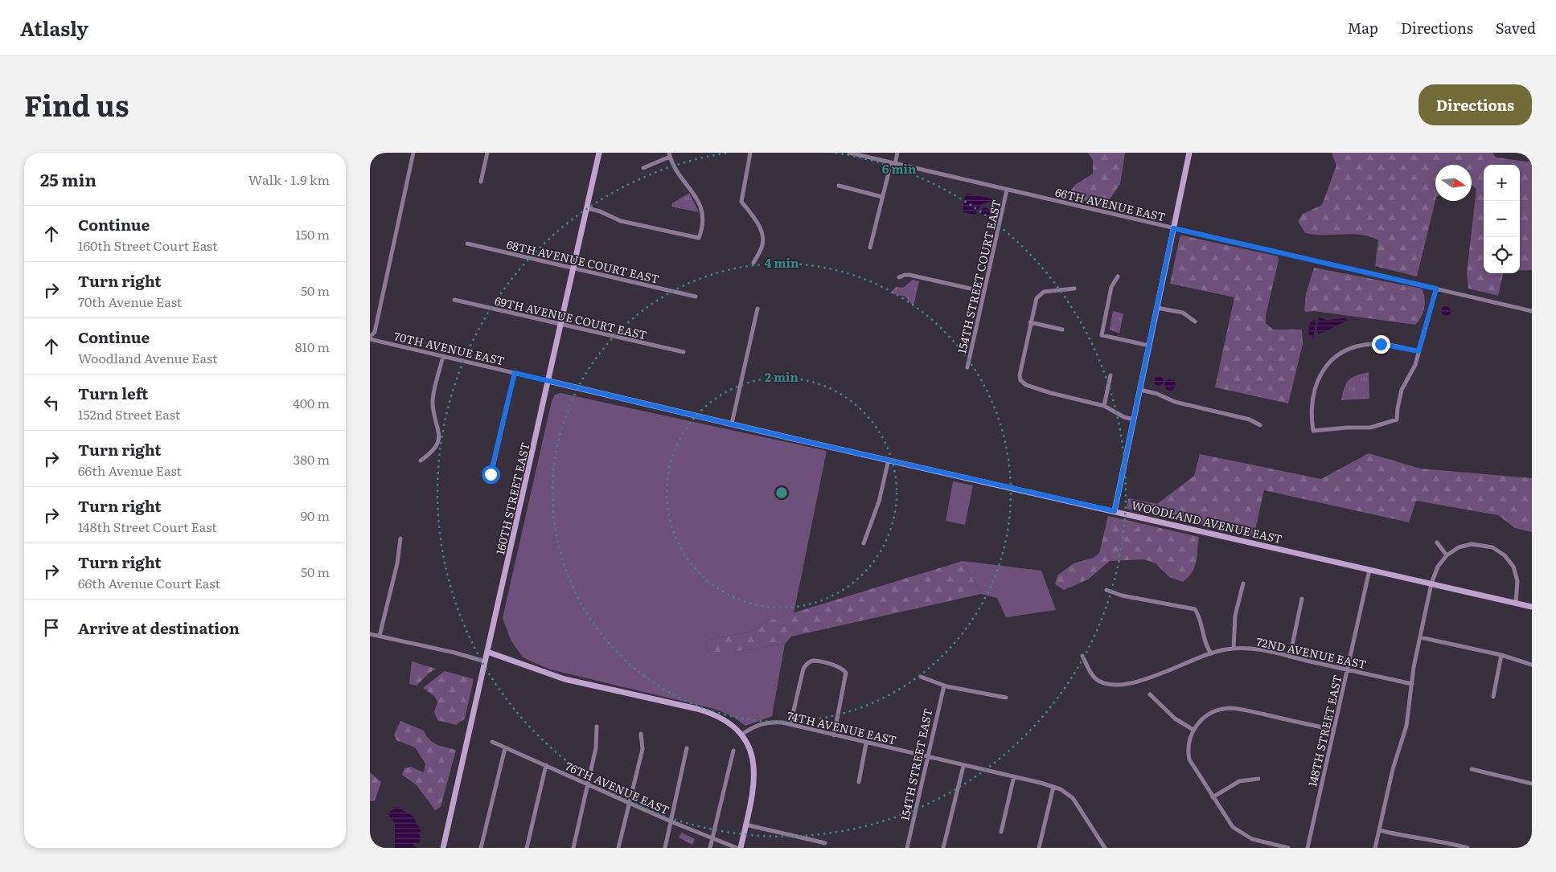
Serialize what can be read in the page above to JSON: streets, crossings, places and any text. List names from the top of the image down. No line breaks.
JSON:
{"streets":{"street":["66TH AVENUE EAST","68TH AVENUE COURT EAST","154TH STREET COURT EAST","69TH AVENUE COURT EAST","70TH AVENUE EAST","160TH STREET EAST","WOODLAND AVENUE EAST","72ND AVENUE EAST","74TH AVENUE EAST","148TH STREET EAST","154TH STREET EAST","76TH AVENUE EAST"]},"crossings":[["66TH AVENUE EAST","154TH STREET COURT EAST"],["68TH AVENUE COURT EAST","160TH STREET EAST"],["69TH AVENUE COURT EAST","160TH STREET EAST"],["70TH AVENUE EAST","160TH STREET EAST"],["70TH AVENUE EAST","WOODLAND AVENUE EAST"],["160TH STREET EAST","WOODLAND AVENUE EAST"],["WOODLAND AVENUE EAST","148TH STREET EAST"],["72ND AVENUE EAST","148TH STREET EAST"],["74TH AVENUE EAST","154TH STREET EAST"]],"north":"right","page":{"header":"Atlasly","nav":["Map","Directions","Saved"],"title":"Find us","buttons":"Directions","heading":["25 min","Walk · 1.9 km"],"map_buttons":["+","−"],"list":[["Continue","160th Street Court East","150 m"],["Turn right","70th Avenue East","50 m"],["Continue","Woodland Avenue East","810 m"],["Turn left","152nd Street East","400 m"],["Turn right","66th Avenue East","380 m"],["Turn right","148th Street Court East","90 m"],["Turn right","66th Avenue Court East","50 m"],"Arrive at destination"]},"rings":["6 min","4 min","2 min"]}
